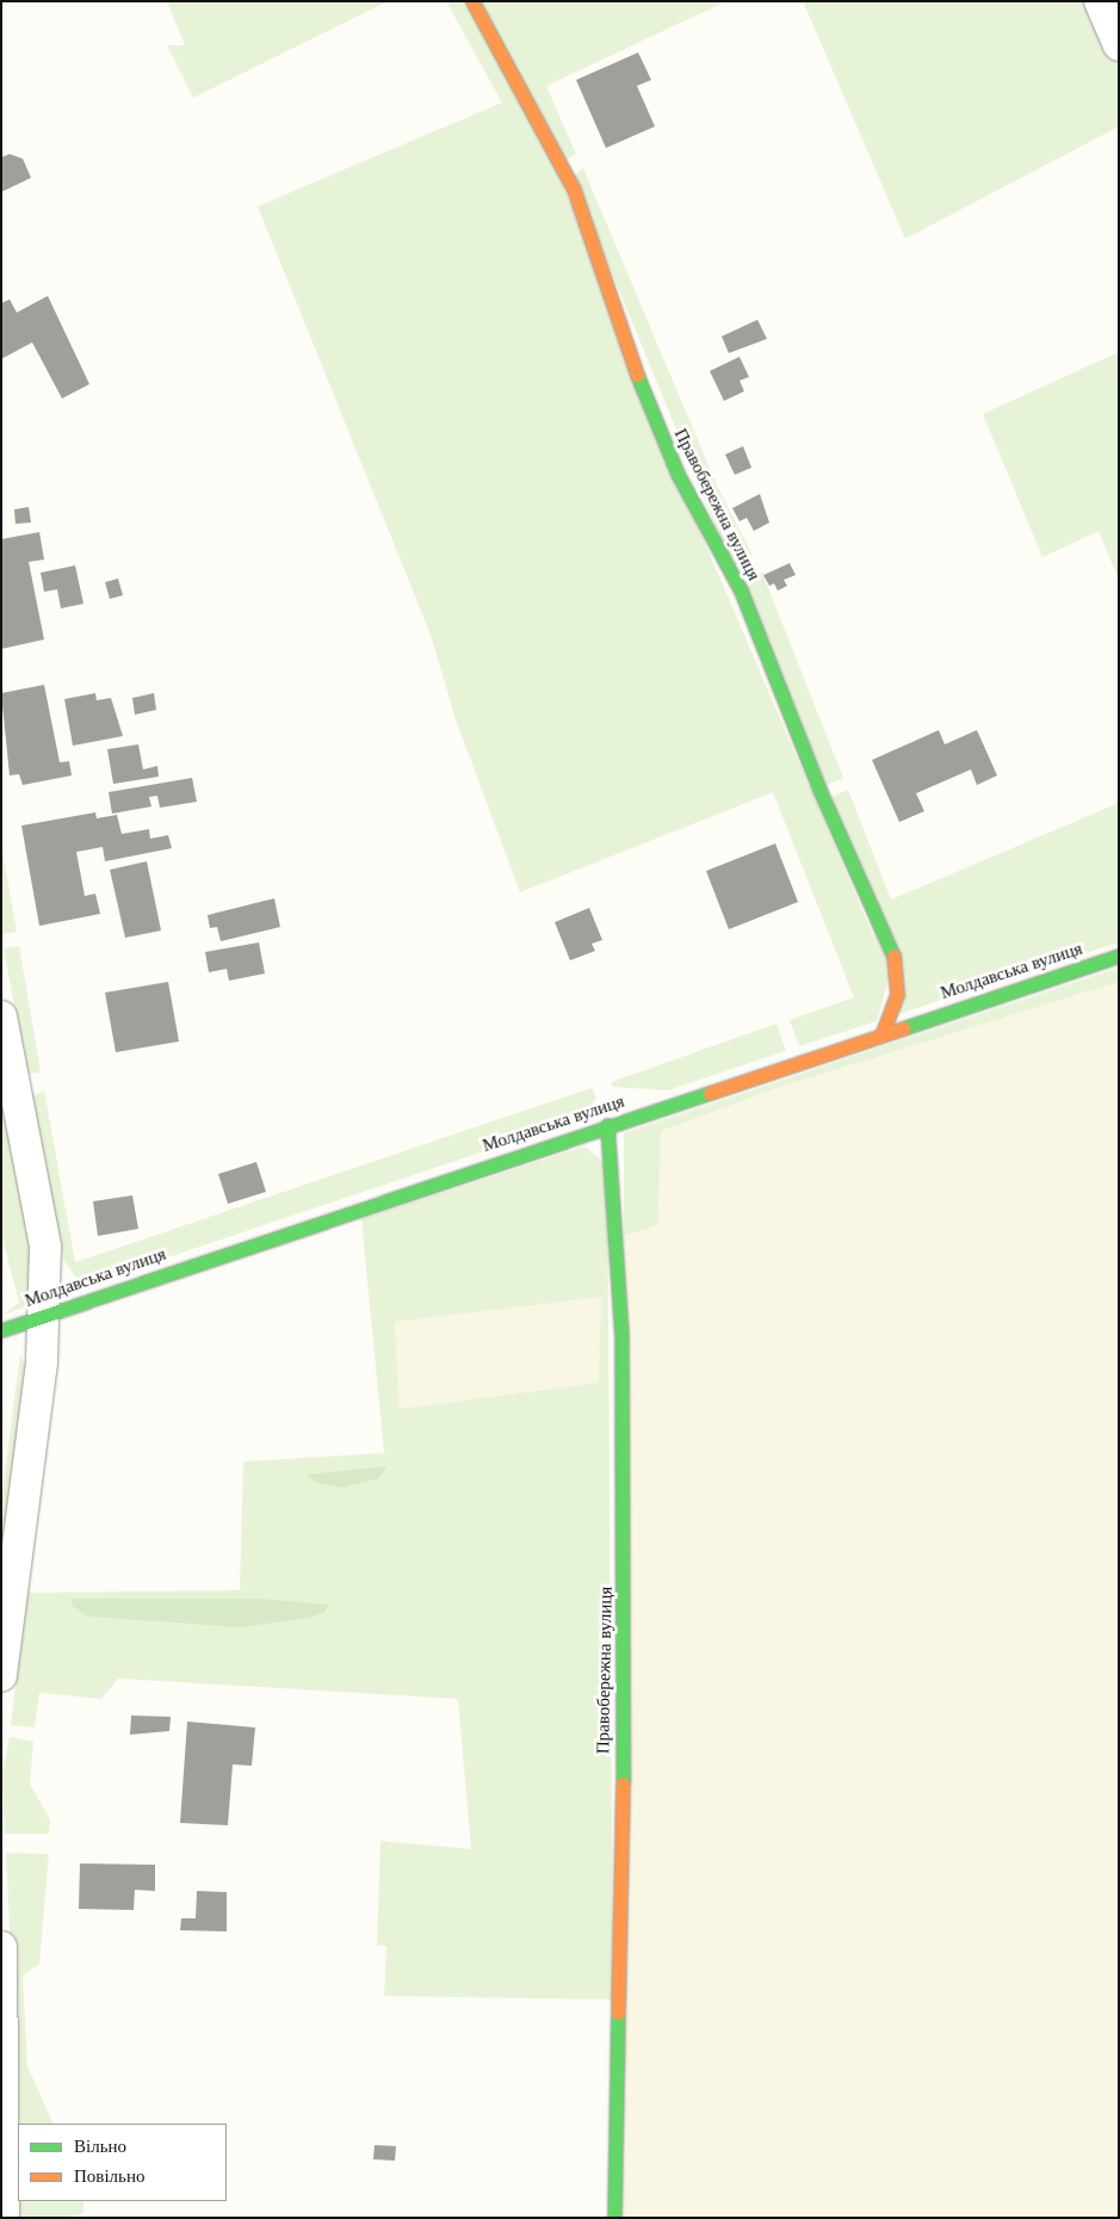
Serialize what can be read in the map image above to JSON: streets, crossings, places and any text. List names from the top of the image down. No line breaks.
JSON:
{"streets":{"street":["Правобережна вулиця","Молдавська вулиця"]},"crossings":[["Правобережна вулиця","Молдавська вулиця"]],"legend":["Вільно","Повільно"]}
